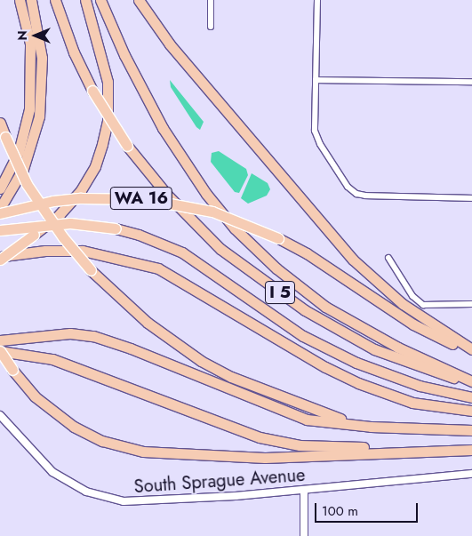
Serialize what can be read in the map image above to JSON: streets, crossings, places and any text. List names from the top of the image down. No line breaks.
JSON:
{"streets":{"highway":["WA 16","I 5"],"street":["South Sprague Avenue"]},"scale_bar":"100 m","north":"left"}
